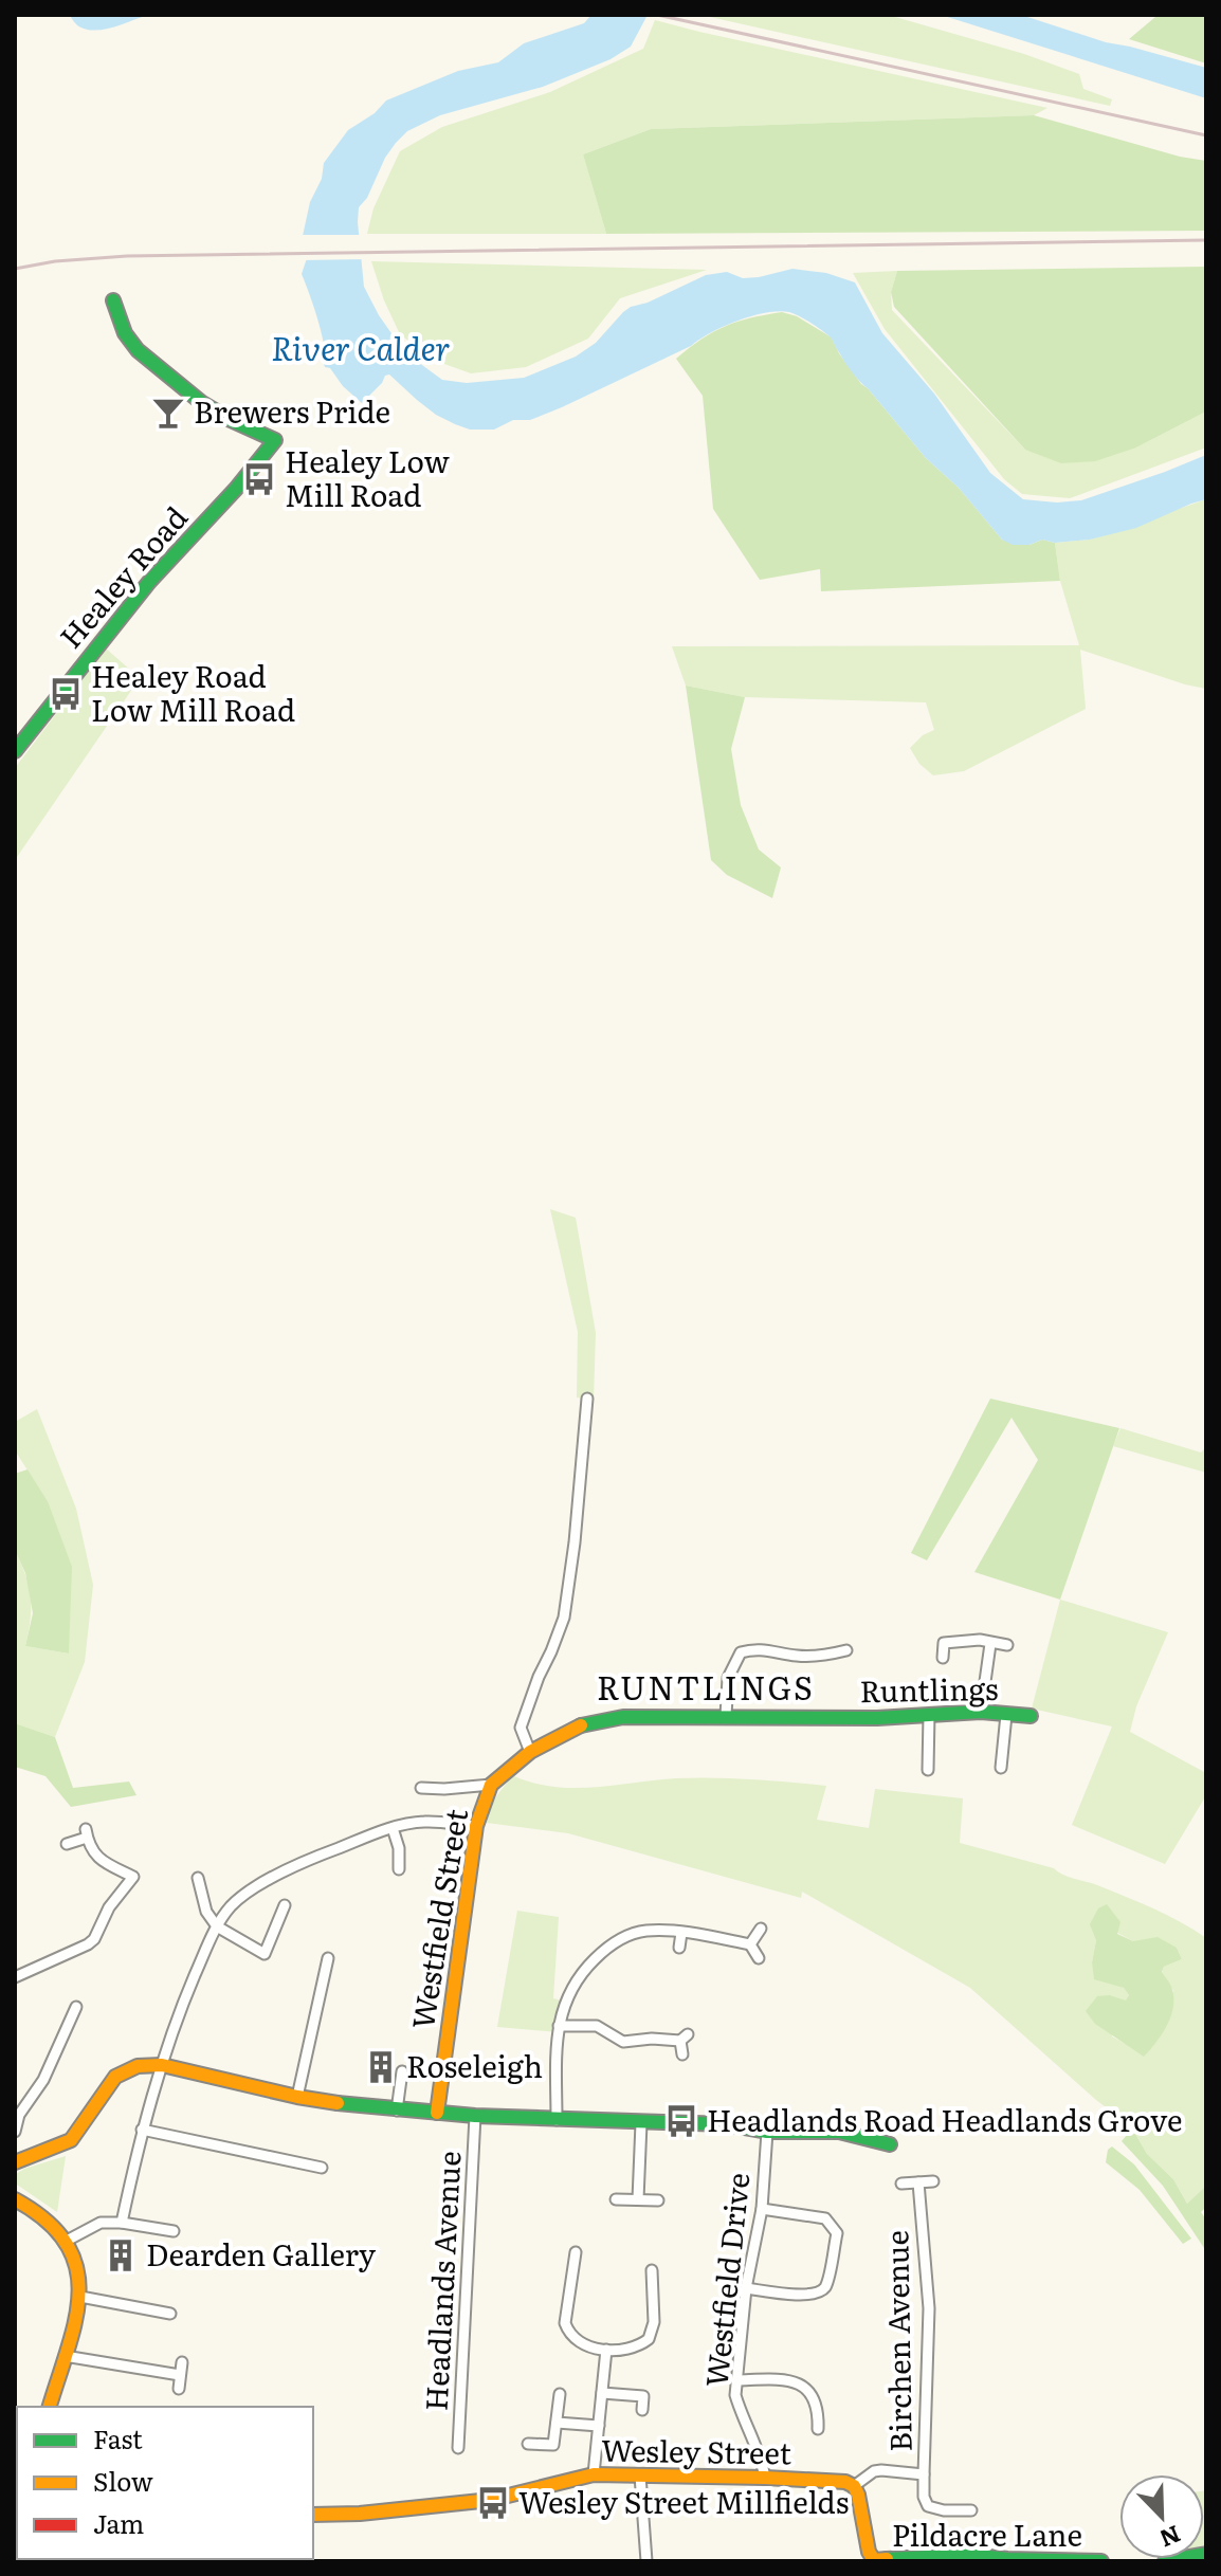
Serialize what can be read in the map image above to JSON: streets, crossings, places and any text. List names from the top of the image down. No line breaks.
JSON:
{"streets":{"street":["Healey Road","Runtlings","Westfield Street","Westfield Drive","Headlands Avenue","Birchen Avenue","Wesley Street","Pildacre Lane"]},"crossings":[["Runtlings","Westfield Street"],["Westfield Drive","Wesley Street"],["Birchen Avenue","Wesley Street"]],"districts":["RUNTLINGS"],"water":["River Calder"],"places":{"bar":["Brewers Pride"],"bus stop":["Healey Low Mill Road","Healey Road Low Mill Road","Headlands Road Headlands Grove","Wesley Street Millfields"],"building":["Roseleigh","Dearden Gallery"]},"legend":["Fast","Slow","Jam"],"north":"bottom right"}
